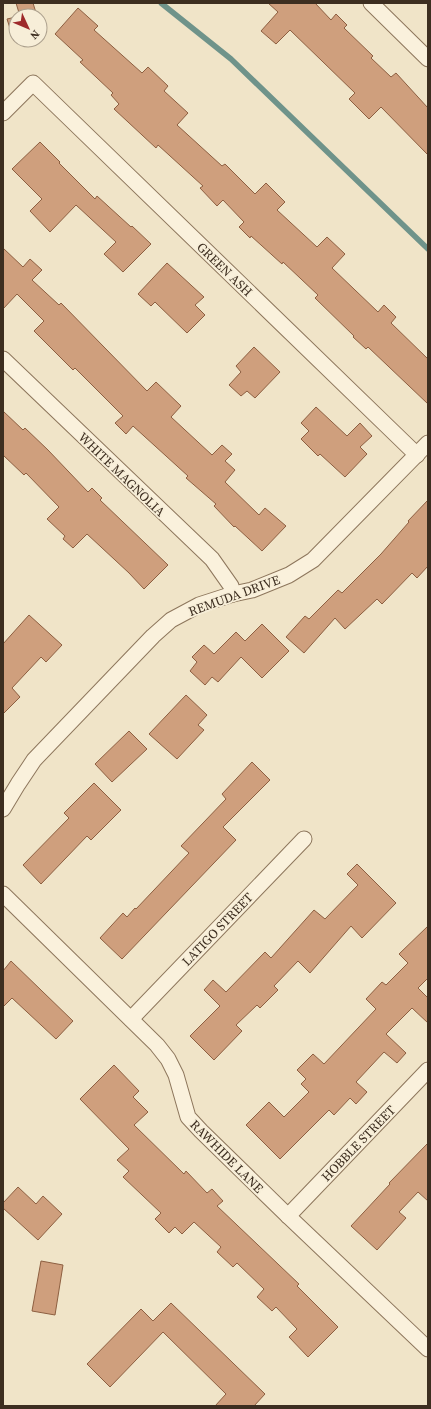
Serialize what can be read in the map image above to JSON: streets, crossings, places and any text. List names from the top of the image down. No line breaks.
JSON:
{"streets":{"street":["GREEN ASH","WHITE MAGNOLIA","REMUDA DRIVE","LATIGO STREET","HOBBLE STREET","RAWHIDE LANE"]},"crossings":[["GREEN ASH","REMUDA DRIVE"],["WHITE MAGNOLIA","REMUDA DRIVE"],["LATIGO STREET","RAWHIDE LANE"],["HOBBLE STREET","RAWHIDE LANE"]],"north":"bottom right"}
